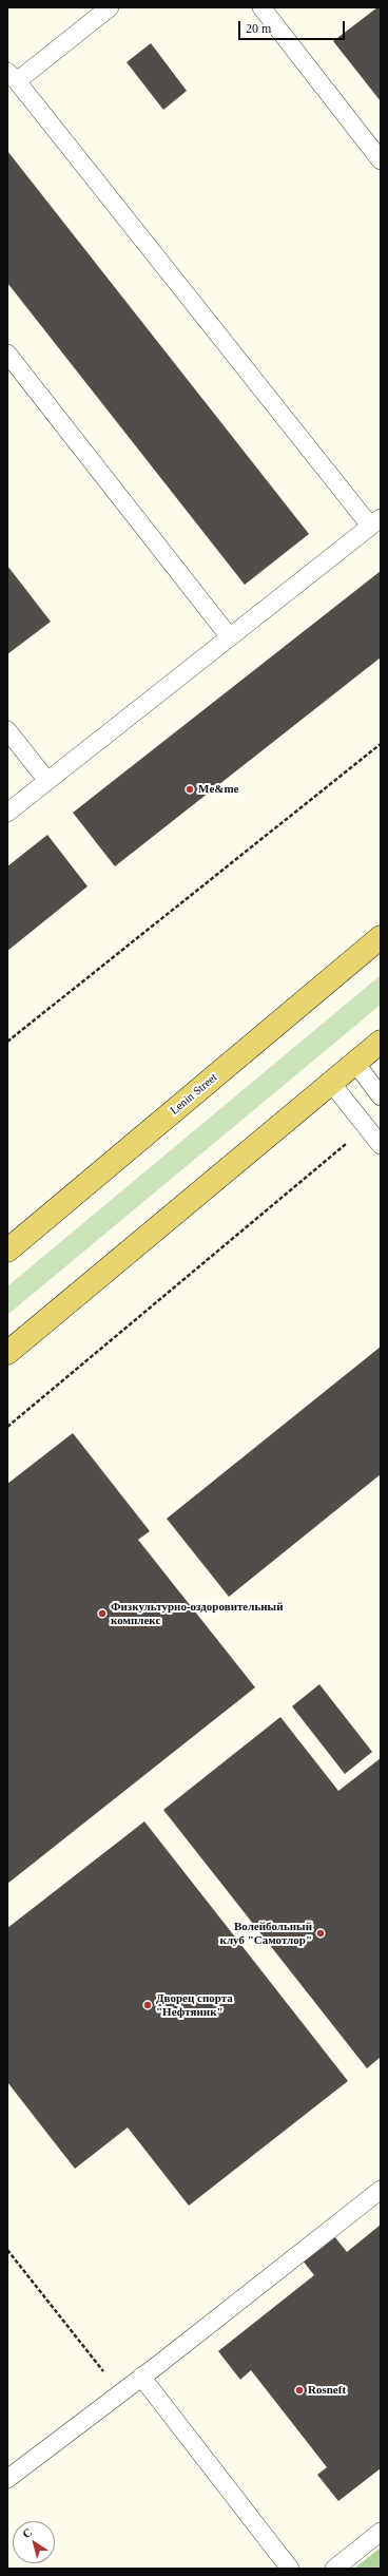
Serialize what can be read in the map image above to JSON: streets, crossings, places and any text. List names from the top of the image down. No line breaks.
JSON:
{"streets":{"main road":["Lenin Street"]},"places":["Me&me","Физкультурно-оздоровительный комплекс","Волейбольный клуб \"Самотлор\"","Дворец спорта \"Нефтяник\"","Rosneft"],"scale_bar":"20 m","north":"top left"}
